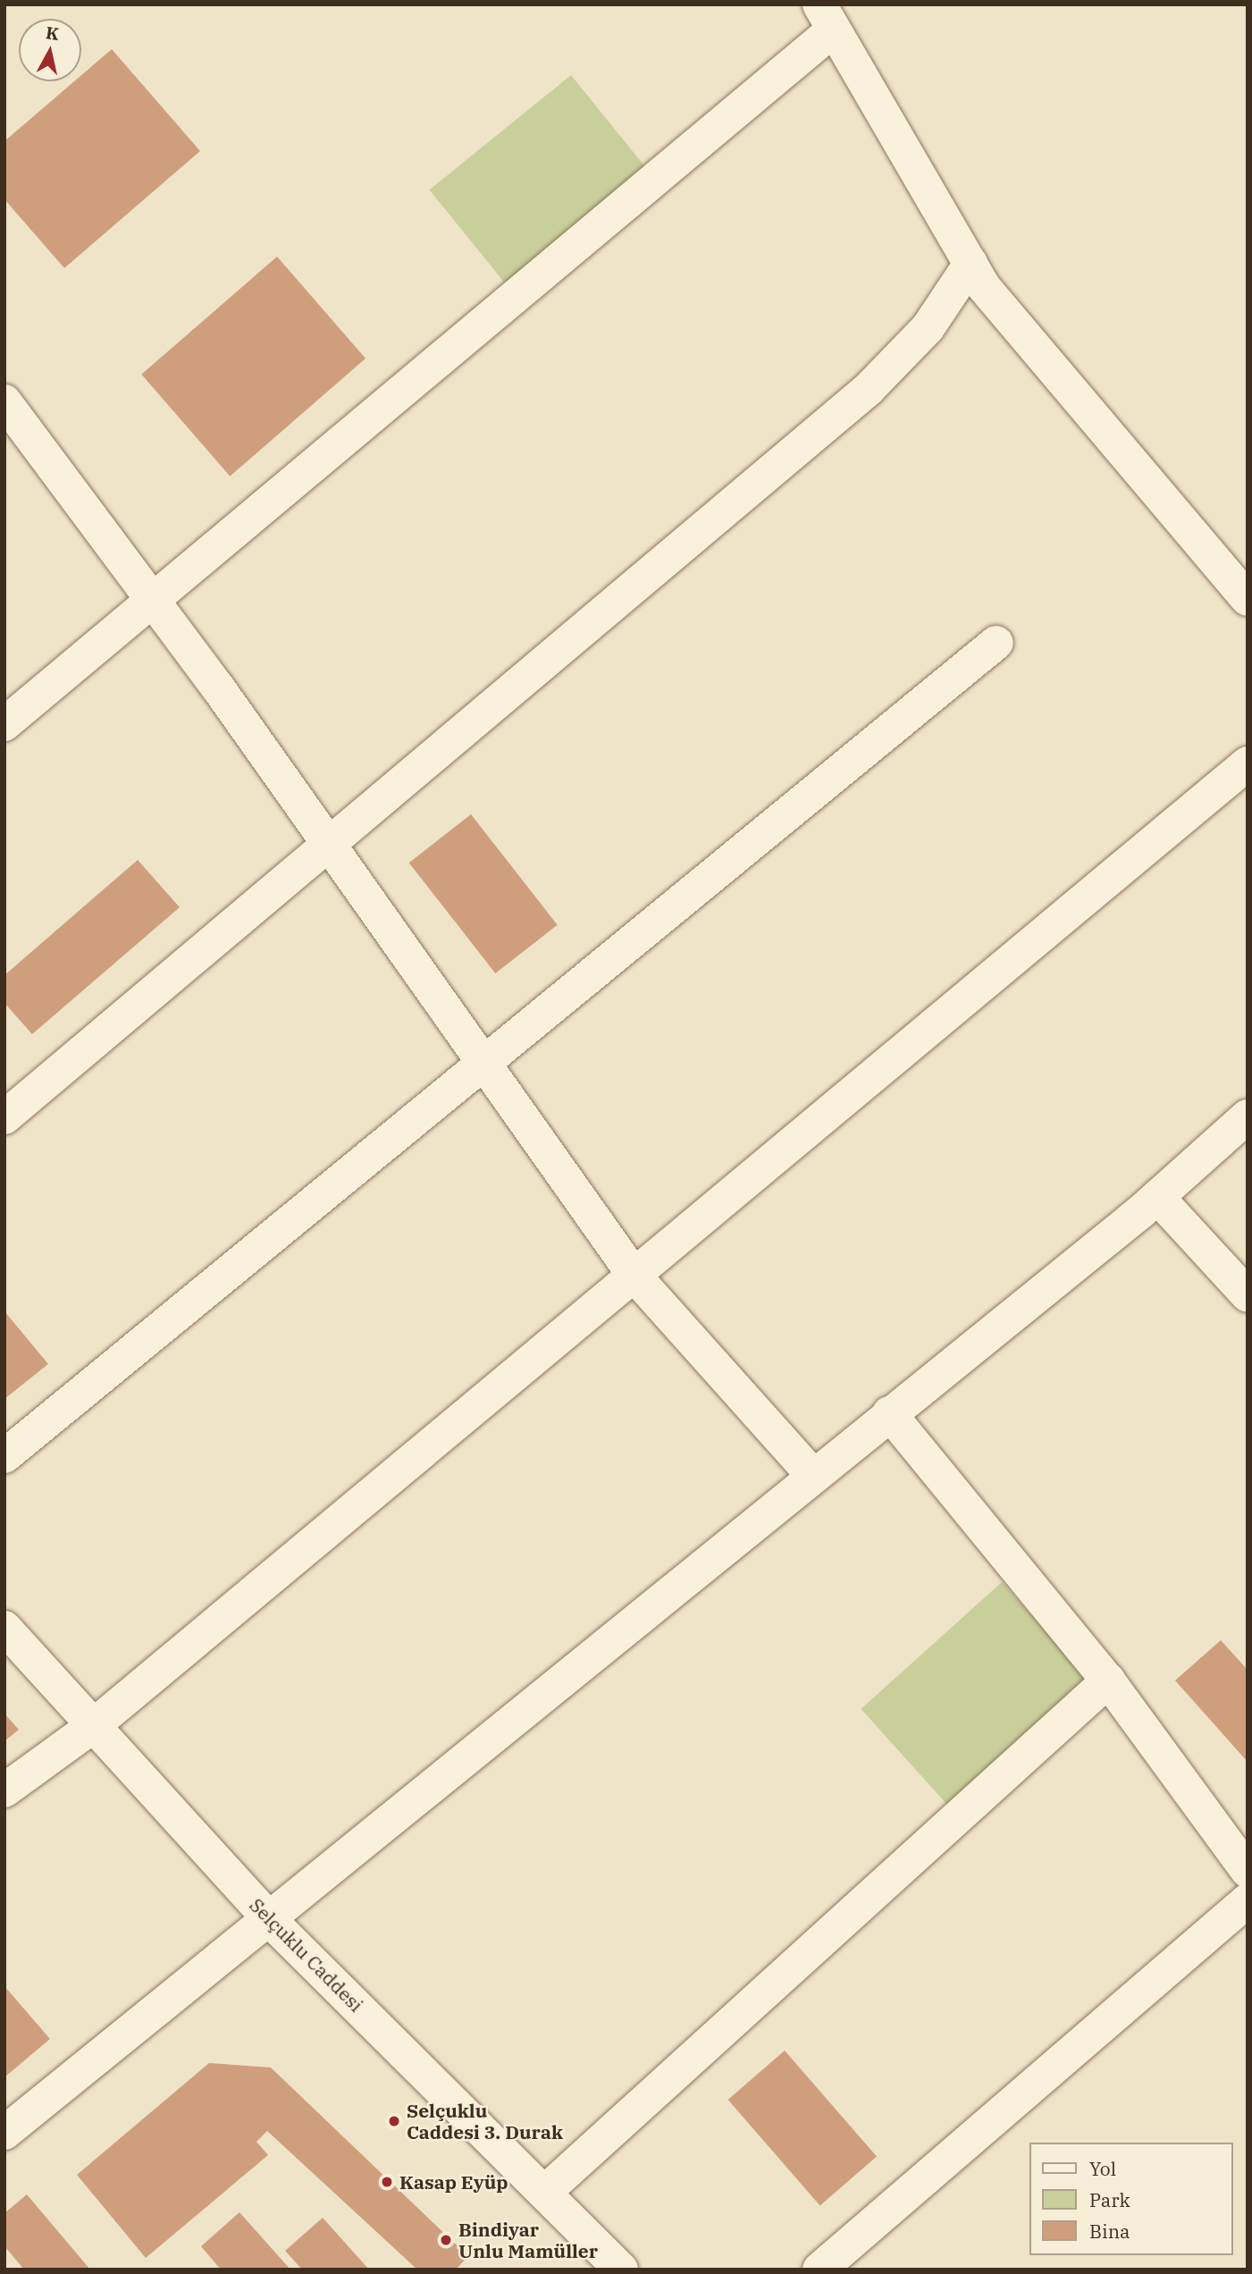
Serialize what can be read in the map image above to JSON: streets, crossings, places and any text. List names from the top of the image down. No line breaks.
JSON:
{"streets":{"street":["Selçuklu Caddesi"]},"places":["Selçuklu Caddesi 3. Durak","Kasap Eyüp","Bindiyar Unlu Mamüller"],"legend":["Yol","Park","Bina"],"north":"top"}
